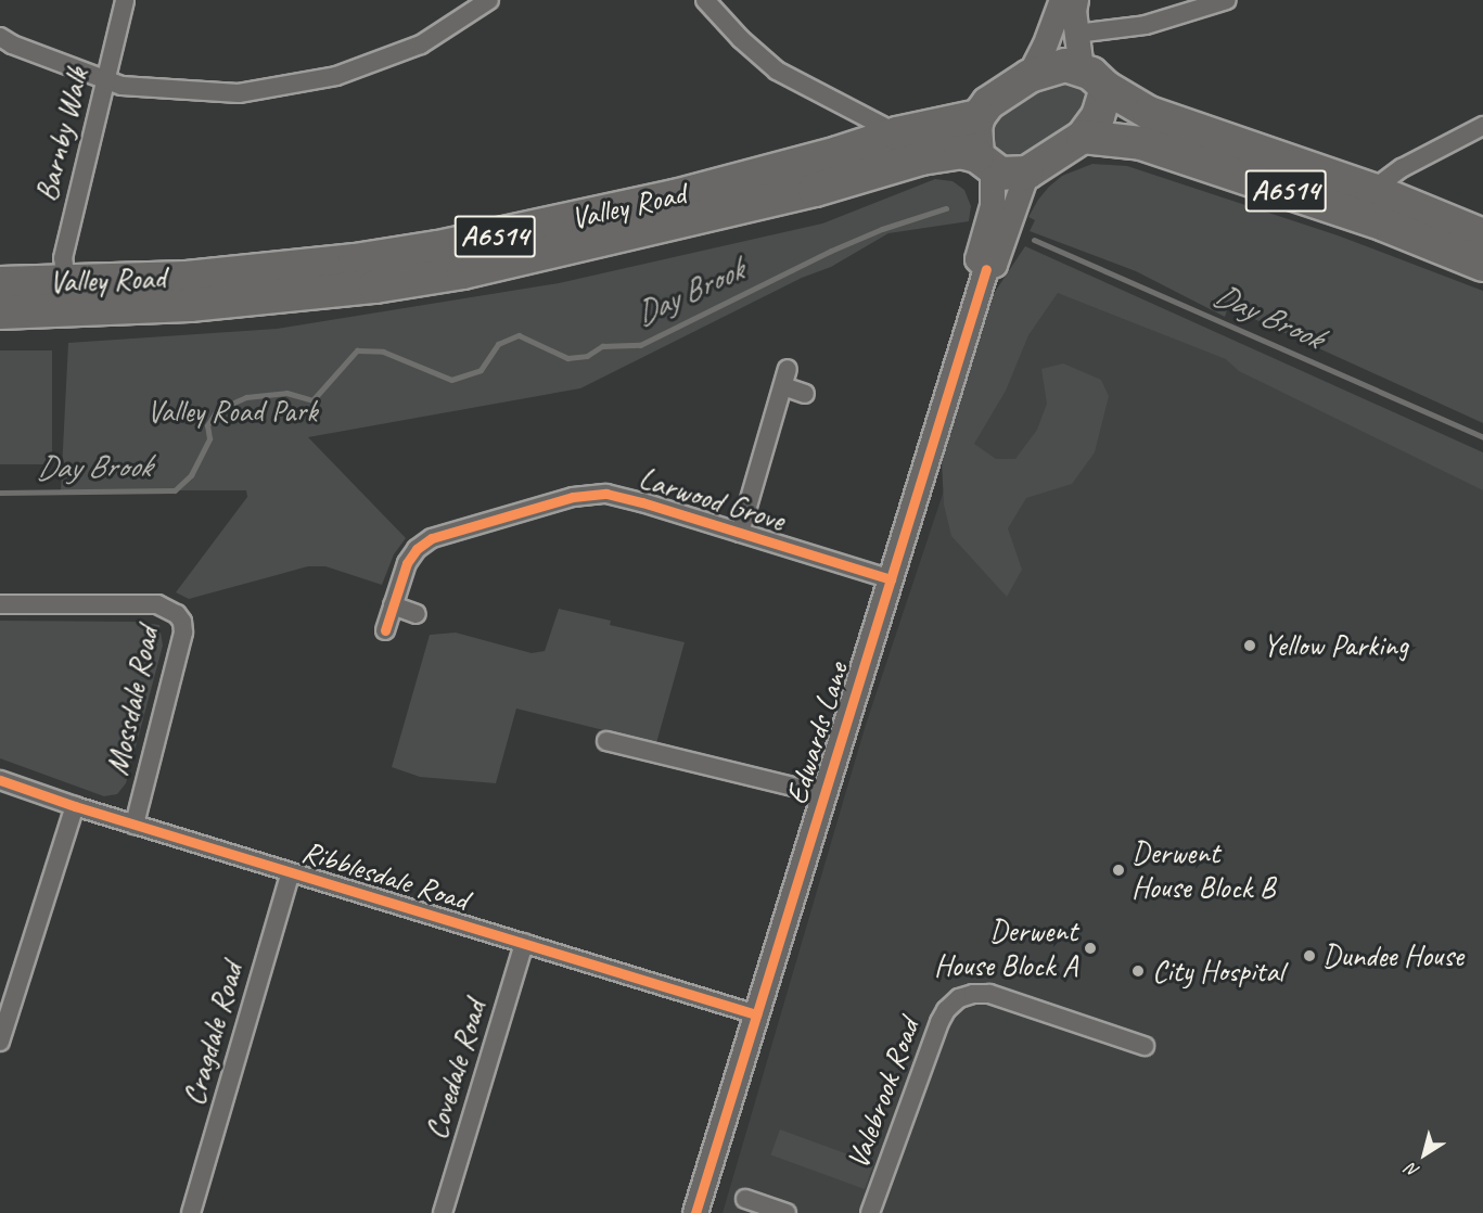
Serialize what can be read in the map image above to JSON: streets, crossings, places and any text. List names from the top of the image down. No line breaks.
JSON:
{"streets":{"highway":["A6514","Valley Road"],"street":["Barnby Walk","Larwood Grove","Mossdale Road","Edwards Lane","Ribblesdale Road","Cragdale Road","Covedale Road","Valebrook Road"]},"crossings":[["Barnby Walk","Valley Road"],["A6514","Valley Road"],["A6514","Edwards Lane"],["Valley Road","Edwards Lane"],["Larwood Grove","Edwards Lane"],["Mossdale Road","Ribblesdale Road"],["Edwards Lane","Ribblesdale Road"],["Ribblesdale Road","Cragdale Road"],["Ribblesdale Road","Covedale Road"]],"water":["Day Brook"],"parks":["Valley Road Park"],"places":["Yellow Parking","Derwent House Block B","Derwent House Block A","Dundee House","City Hospital"],"north":"bottom left"}
